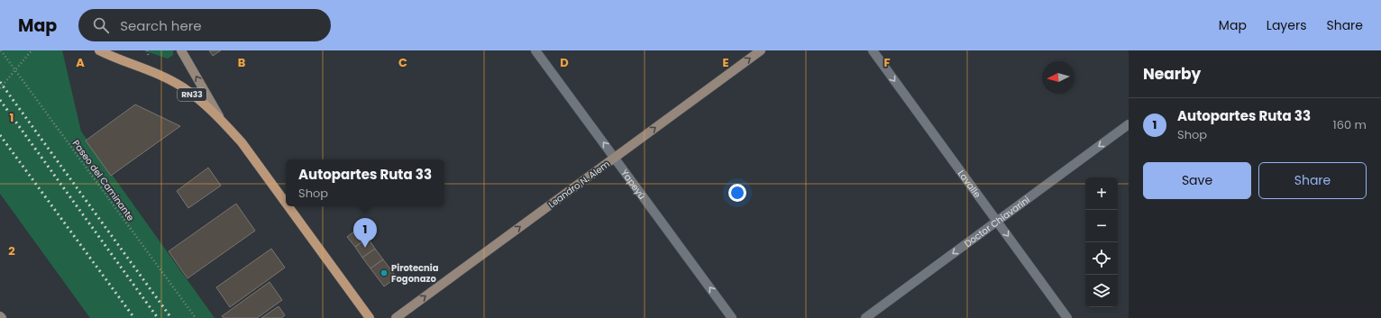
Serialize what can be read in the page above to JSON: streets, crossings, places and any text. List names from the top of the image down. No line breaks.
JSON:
{"streets":{"main road":["RN33","Leandro N. Alem"],"street":["Yapeyú","Lavalle","Doctor Chiavarini"],"path":["Paseo del Caminante"]},"crossings":[["Leandro N. Alem","Yapeyú"],["Lavalle","Doctor Chiavarini"]],"one_way":["Leandro N. Alem","Yapeyú","Lavalle","Doctor Chiavarini"],"places":["Pirotecnia Fogonazo"],"north":"left","page":{"header":"Map","search":"Search here","nav":["Map","Layers","Share"],"heading":"Nearby","list":[{"mark":"1","name":"Autopartes Ruta 33","note":"Shop","value":"160 m"}],"buttons":["Save","Share"],"popup":["Autopartes Ruta 33","Shop"],"map_buttons":["+","−"],"pins":"1"},"grid":{"columns":["A","B","C","D","E","F"],"rows":["1","2"]}}
